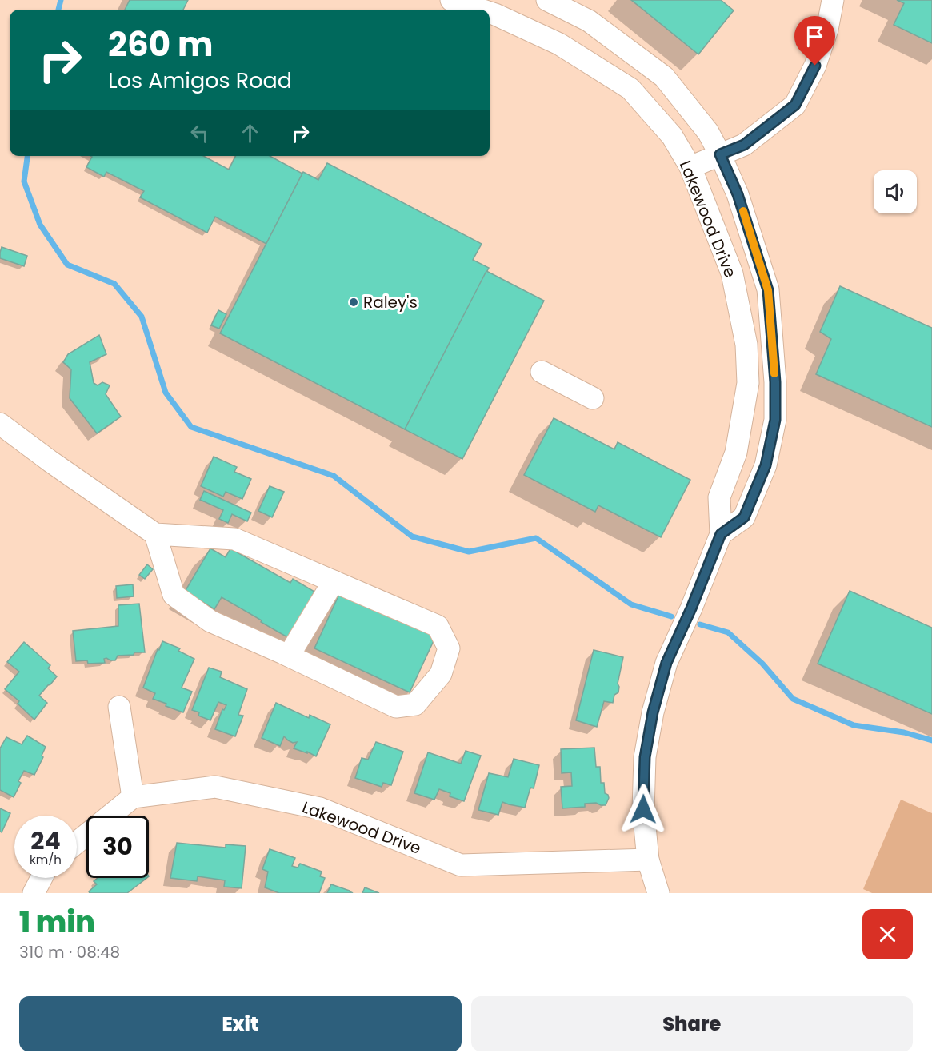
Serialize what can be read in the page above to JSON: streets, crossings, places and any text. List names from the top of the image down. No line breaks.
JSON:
{"streets":{"street":["Lakewood Drive"]},"places":["Raley's"],"page":{"turn":["260 m","Los Amigos Road"],"speed":"24 km/h","limit":"30","heading":["1 min","310 m · 08:48"],"buttons":["Exit","Share"]}}
